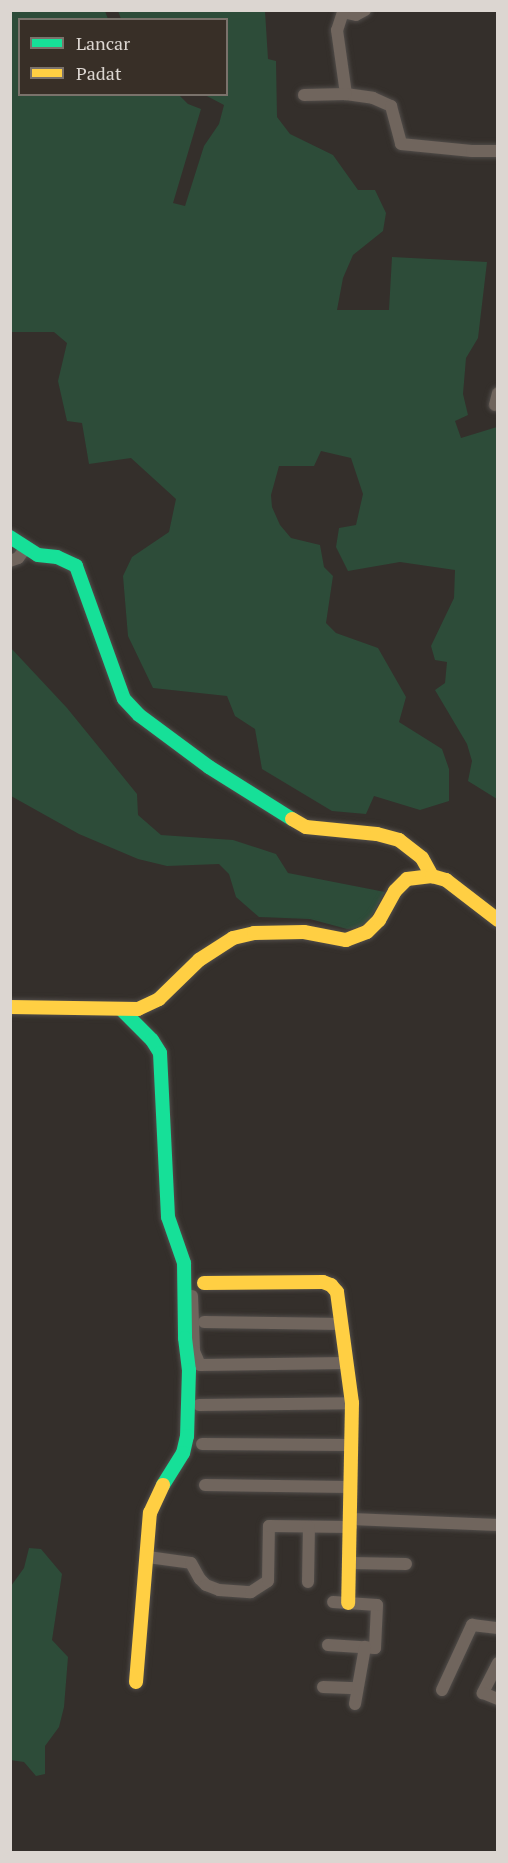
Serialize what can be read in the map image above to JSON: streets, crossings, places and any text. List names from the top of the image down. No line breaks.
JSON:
{"legend":["Lancar","Padat"]}
